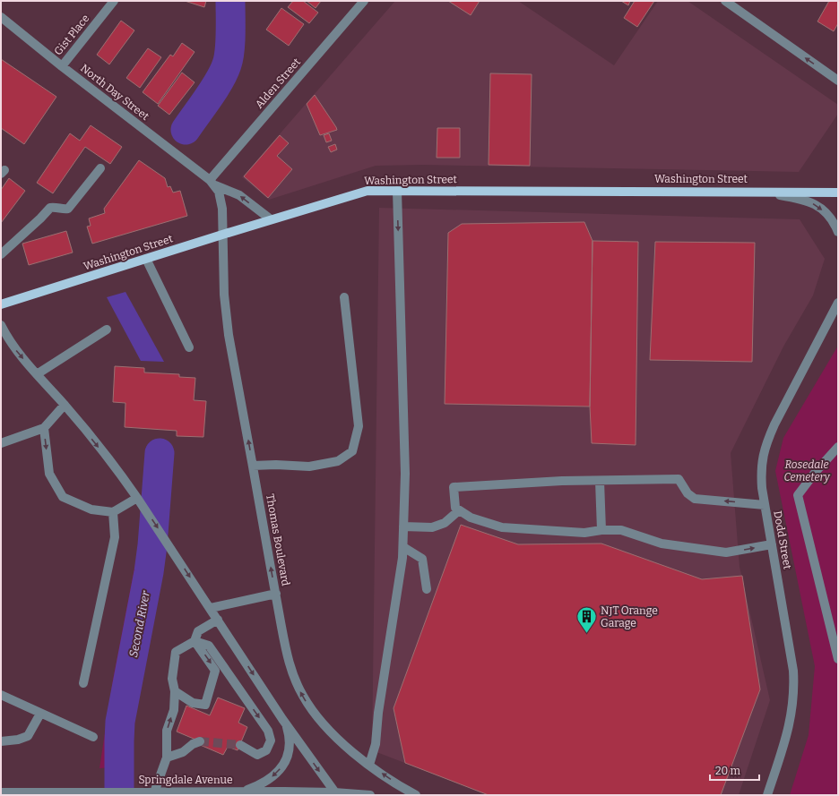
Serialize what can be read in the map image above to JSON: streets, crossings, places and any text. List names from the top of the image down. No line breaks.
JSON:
{"streets":{"main road":["Washington Street"],"street":["Gist Place","Alden Street","North Day Street","Thomas Boulevard","Dodd Street","Springdale Avenue"]},"crossings":[["Gist Place","North Day Street"],["Alden Street","North Day Street"],["North Day Street","Washington Street"],["Washington Street","Thomas Boulevard"]],"water":["Second River"],"parks":["Rosedale Cemetery"],"places":{"building":["NJT Orange Garage"]},"scale_bar":"20 m"}
